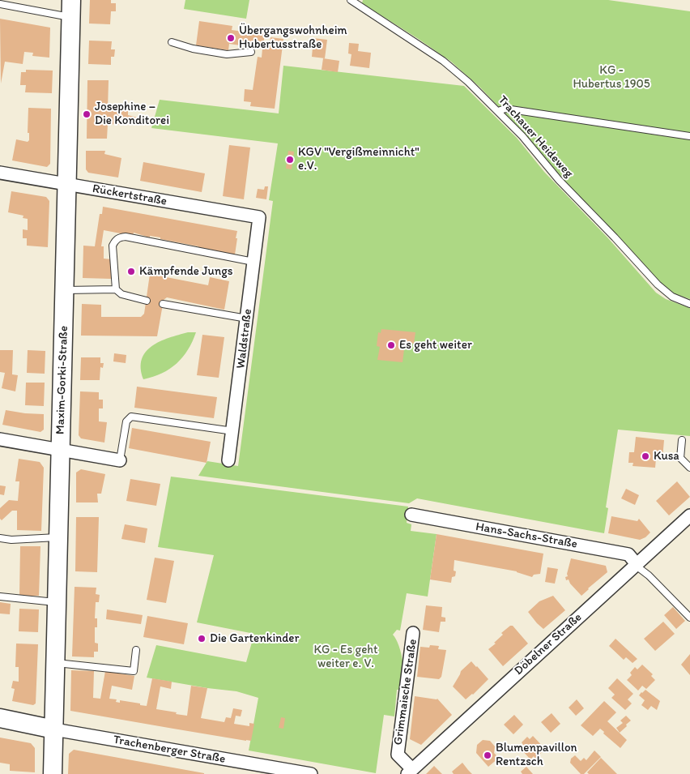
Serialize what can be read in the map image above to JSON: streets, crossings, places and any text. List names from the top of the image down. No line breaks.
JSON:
{"streets":{"street":["Rückertstraße","Waldstraße","Maxim-Gorki-Straße","Hans-Sachs-Straße","Döbelner Straße","Grimmaische Straße","Trachenberger Straße"],"lane":["Trachauer Heideweg"]},"crossings":[["Rückertstraße","Waldstraße"],["Rückertstraße","Maxim-Gorki-Straße"],["Maxim-Gorki-Straße","Trachenberger Straße"],["Hans-Sachs-Straße","Döbelner Straße"],["Döbelner Straße","Grimmaische Straße"]],"parks":["KG - Hubertus 1905","KG - Es geht weiter e. V."],"places":["Übergangswohnheim Hubertusstraße","Josephine – Die Konditorei","KGV \"Vergißmeinnicht\" e.V.","Kämpfende Jungs","Es geht weiter","Kusa","Die Gartenkinder","Blumenpavillon Rentzsch"]}
